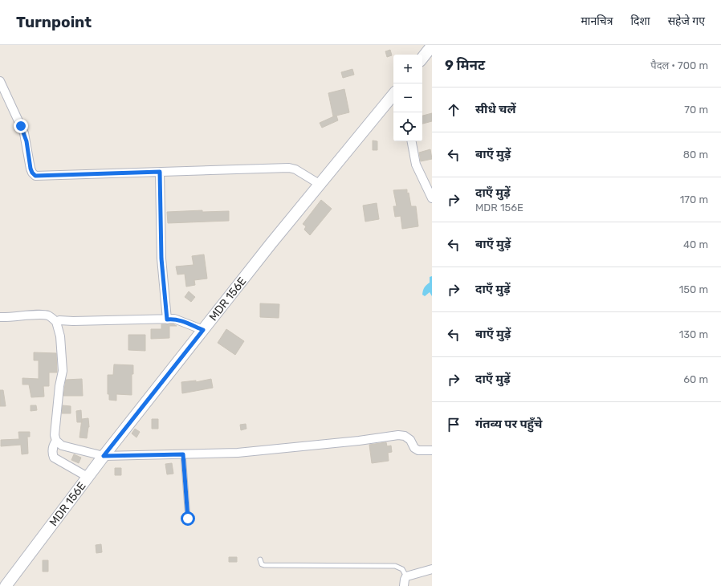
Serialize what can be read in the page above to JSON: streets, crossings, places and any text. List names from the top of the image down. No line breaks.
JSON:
{"streets":{"main road":["MDR 156E"]},"page":{"header":"Turnpoint","nav":["मानचित्र","दिशा","सहेजे गए"],"heading":["9 मिनट","पैदल · 700 m"],"map_buttons":["+","−"],"list":[["सीधे चलें","70 m"],["बाएँ मुड़ें","80 m"],["दाएँ मुड़ें","MDR 156E","170 m"],["बाएँ मुड़ें","40 m"],["दाएँ मुड़ें","150 m"],["बाएँ मुड़ें","130 m"],["दाएँ मुड़ें","60 m"],"गंतव्य पर पहुँचे"]}}
